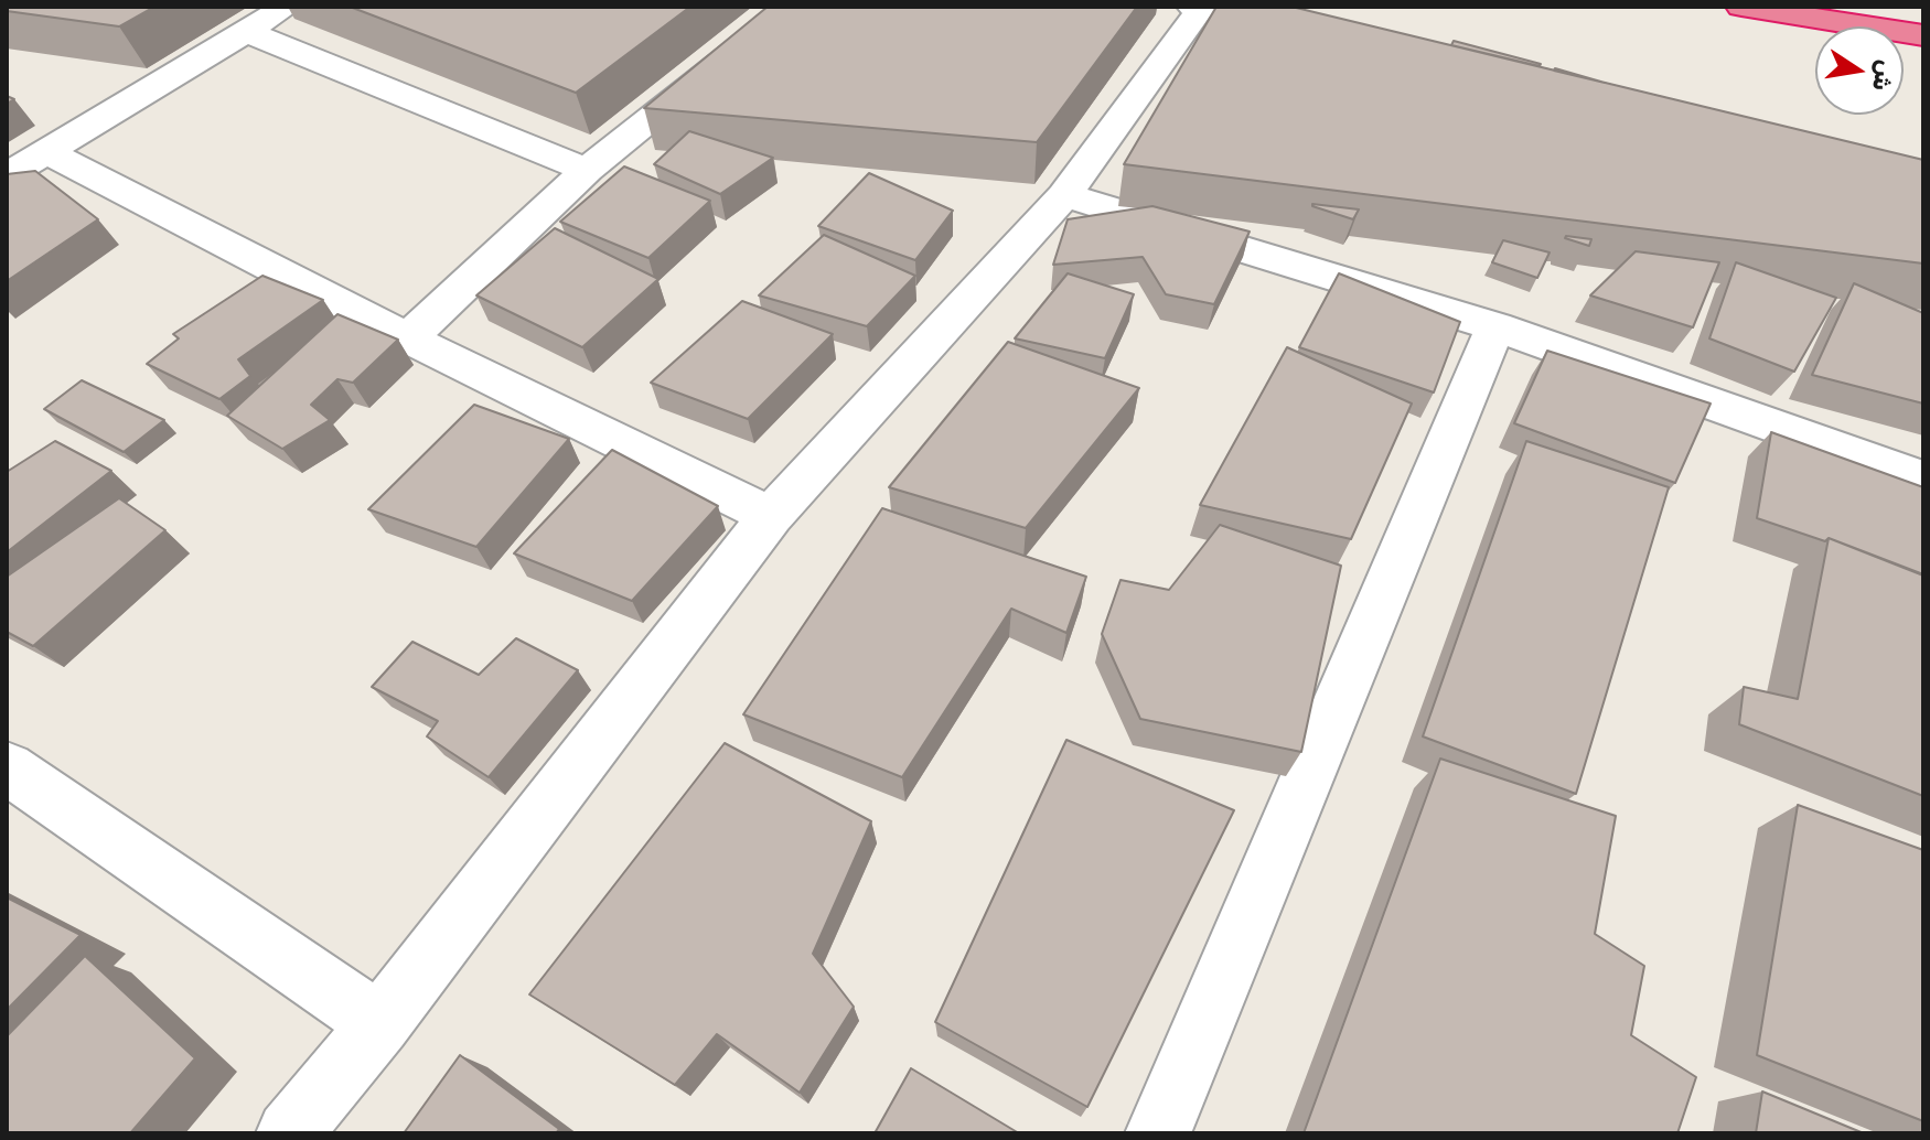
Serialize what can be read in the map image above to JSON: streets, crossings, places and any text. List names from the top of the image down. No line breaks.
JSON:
{"north":"right"}
